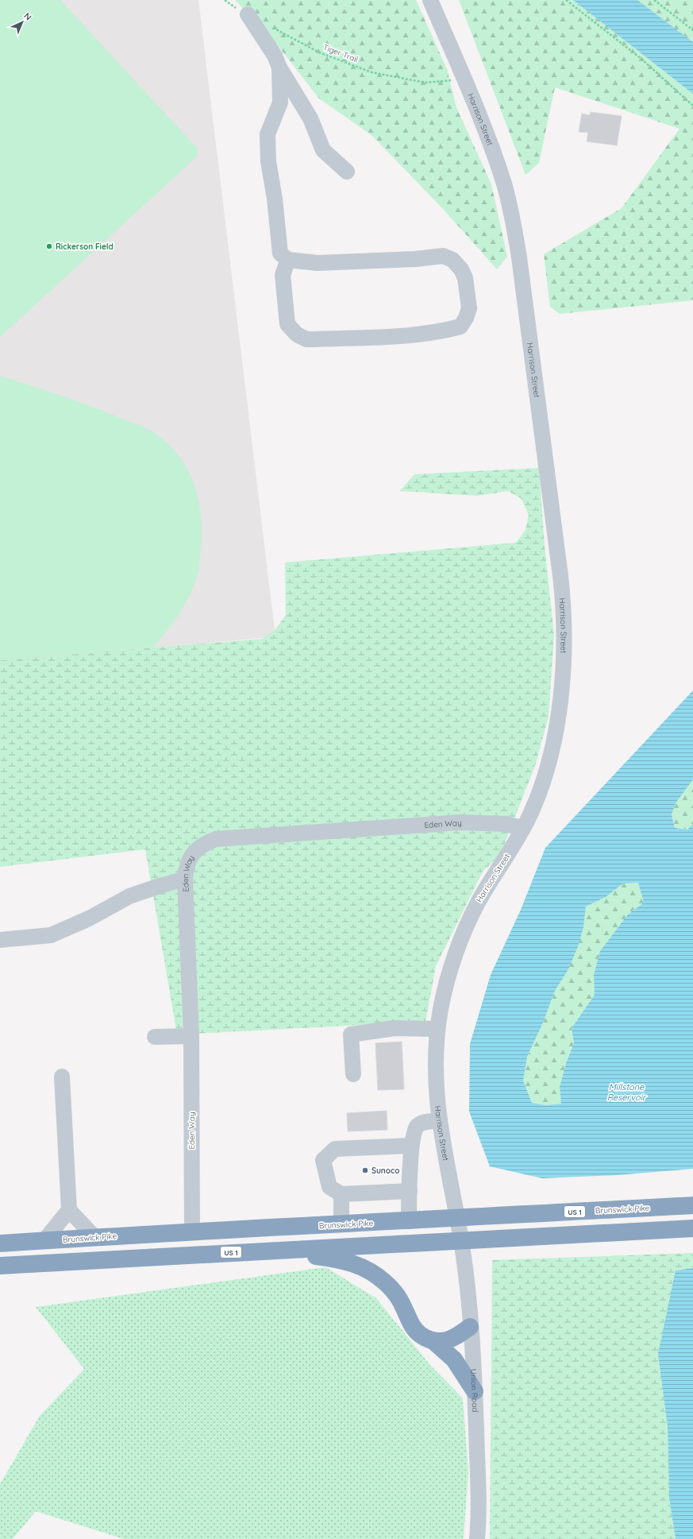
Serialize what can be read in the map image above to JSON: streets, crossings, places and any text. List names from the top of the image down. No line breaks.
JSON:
{"streets":{"highway":["Brunswick Pike","US 1"],"street":["Harrison Street","Eden Way","Union Road"],"path":["Tiger Trail"]},"crossings":[["Tiger Trail","Harrison Street"],["Harrison Street","Eden Way"],["Harrison Street","Brunswick Pike"],["Harrison Street","US 1"],["Harrison Street","Union Road"],["Eden Way","Brunswick Pike"],["US 1","Union Road"]],"water":["Millstone Reservoir"],"places":["Rickerson Field","Sunoco"],"north":"top right"}
